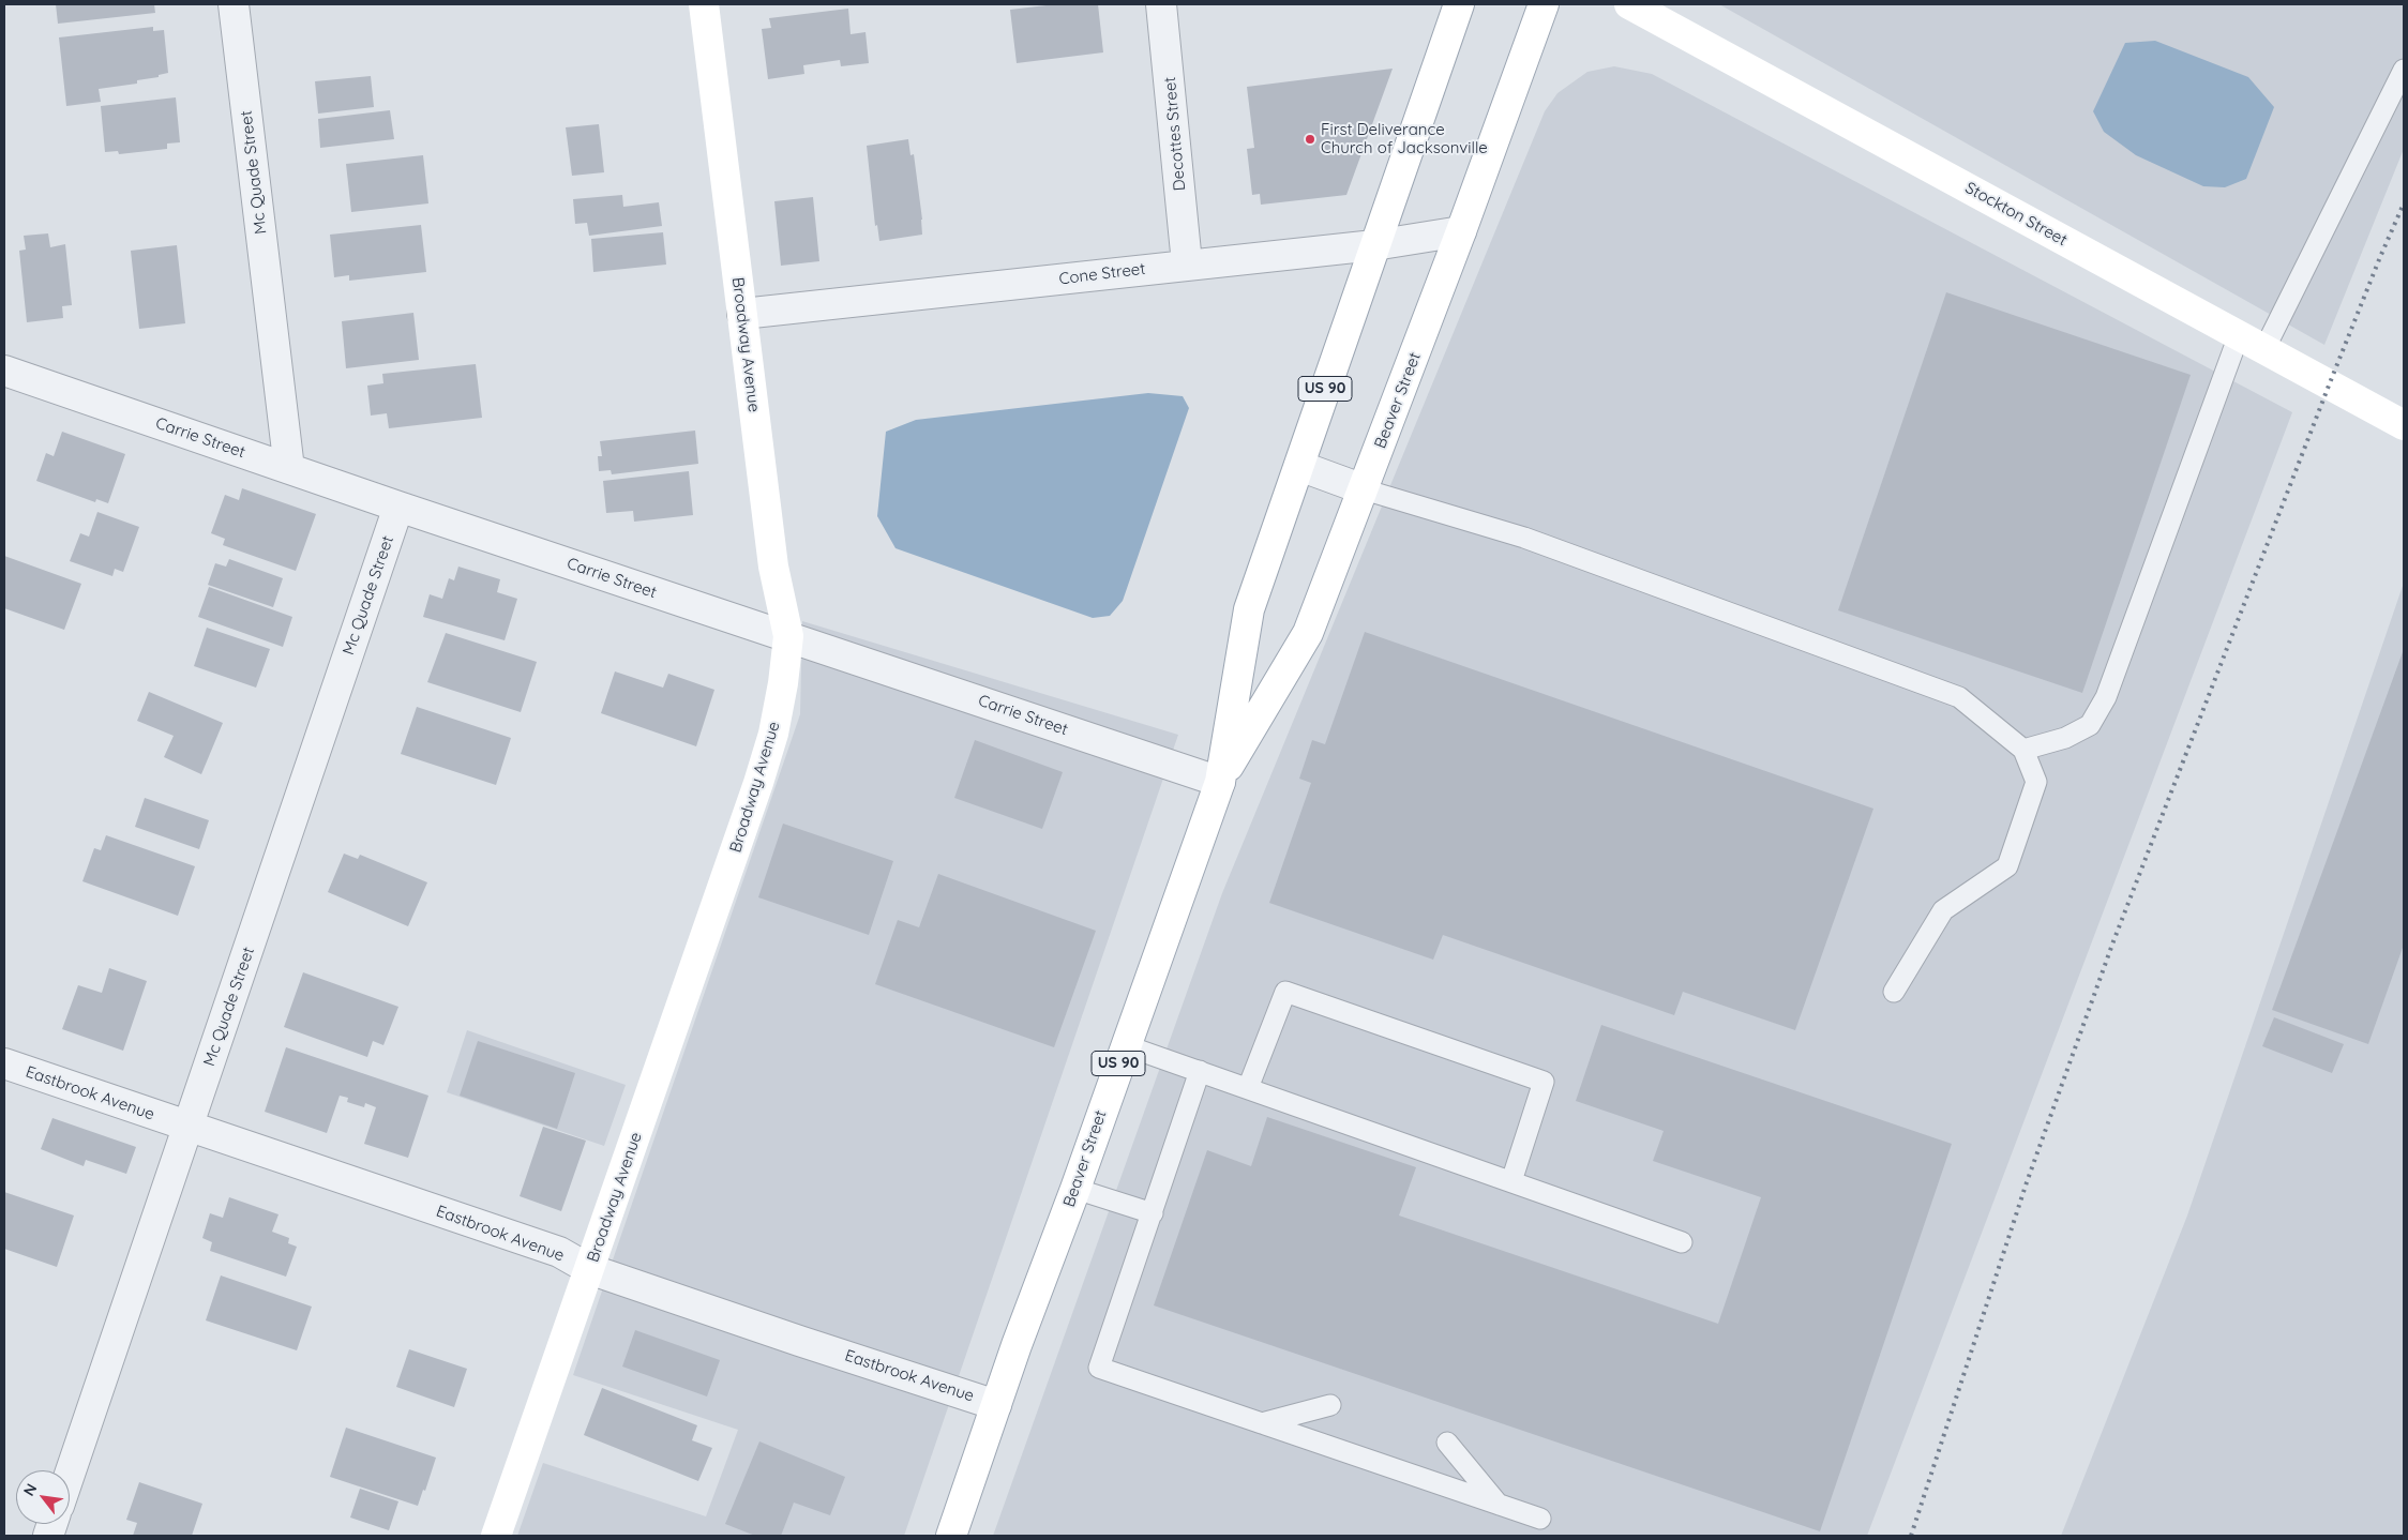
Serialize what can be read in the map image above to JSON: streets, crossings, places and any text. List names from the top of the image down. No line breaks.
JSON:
{"streets":{"main road":["Stockton Street","Broadway Avenue","US 90","Beaver Street"],"street":["Decottes Street","Mc Quade Street","Cone Street","Carrie Street","Eastbrook Avenue"]},"crossings":[["Decottes Street","Cone Street"],["Mc Quade Street","Carrie Street"],["Mc Quade Street","Eastbrook Avenue"],["Cone Street","Broadway Avenue"],["Cone Street","Beaver Street"],["Broadway Avenue","Carrie Street"],["Broadway Avenue","Eastbrook Avenue"],["Beaver Street","Carrie Street"],["Beaver Street","Eastbrook Avenue"]],"places":["First Deliverance Church of Jacksonville"],"north":"top left"}
